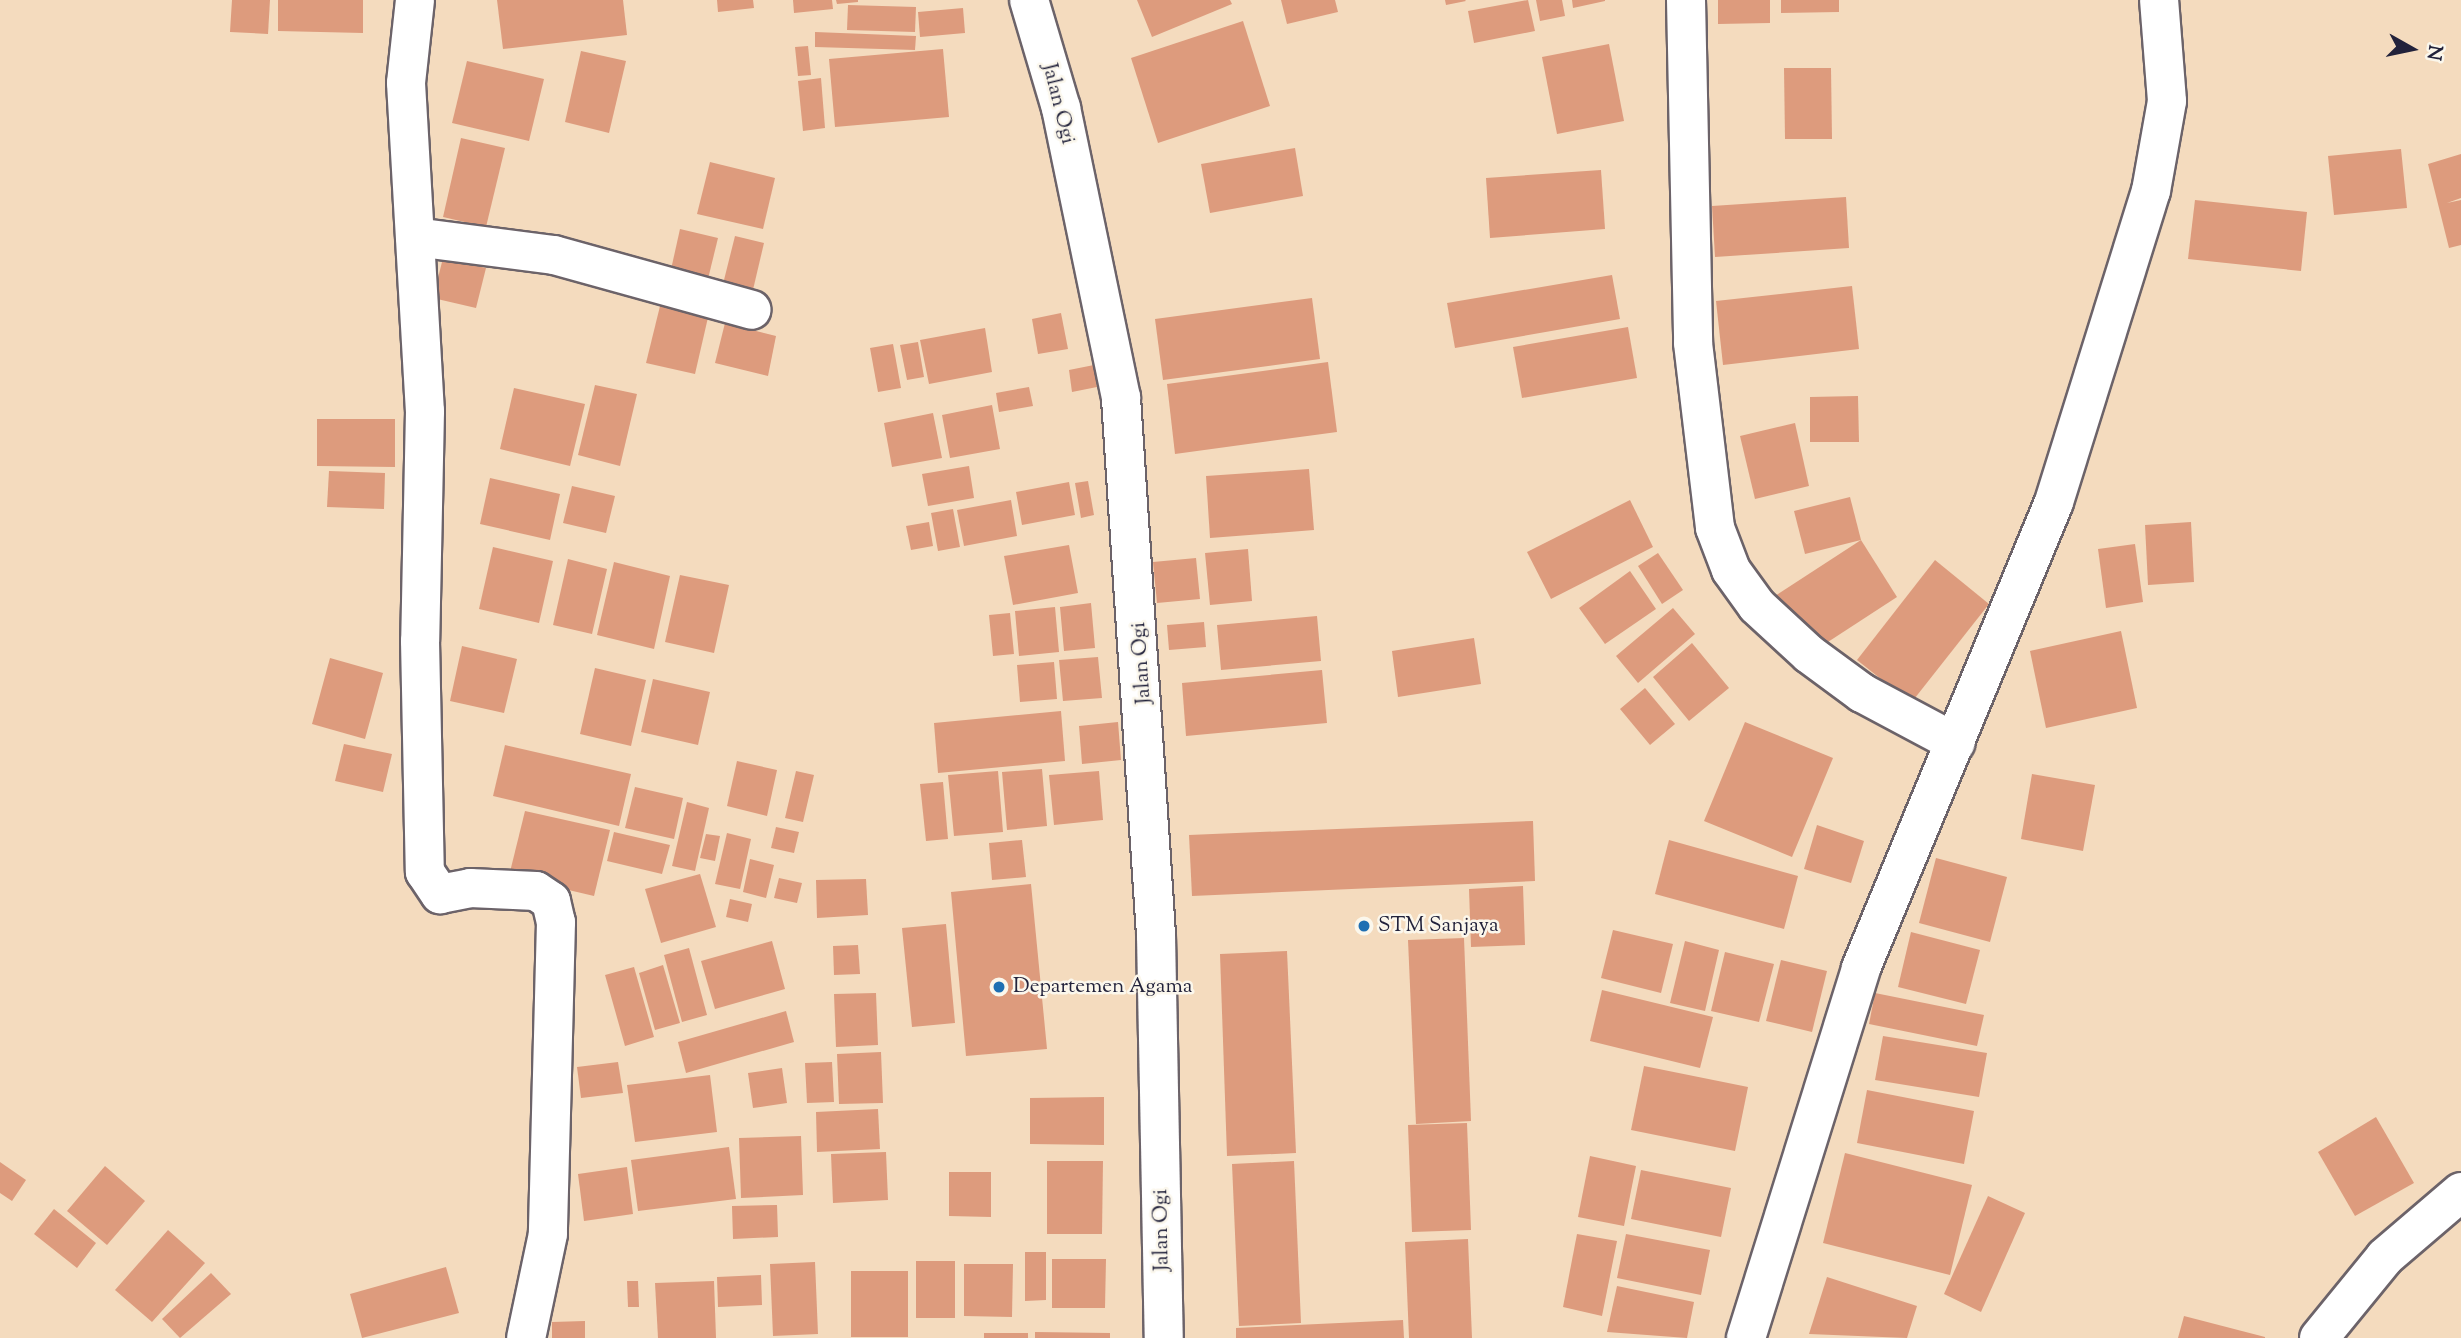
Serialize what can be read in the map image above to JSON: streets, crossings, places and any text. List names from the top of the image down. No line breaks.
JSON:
{"streets":{"street":["Jalan Ogi"]},"places":["STM Sanjaya","Departemen Agama"],"north":"right"}
